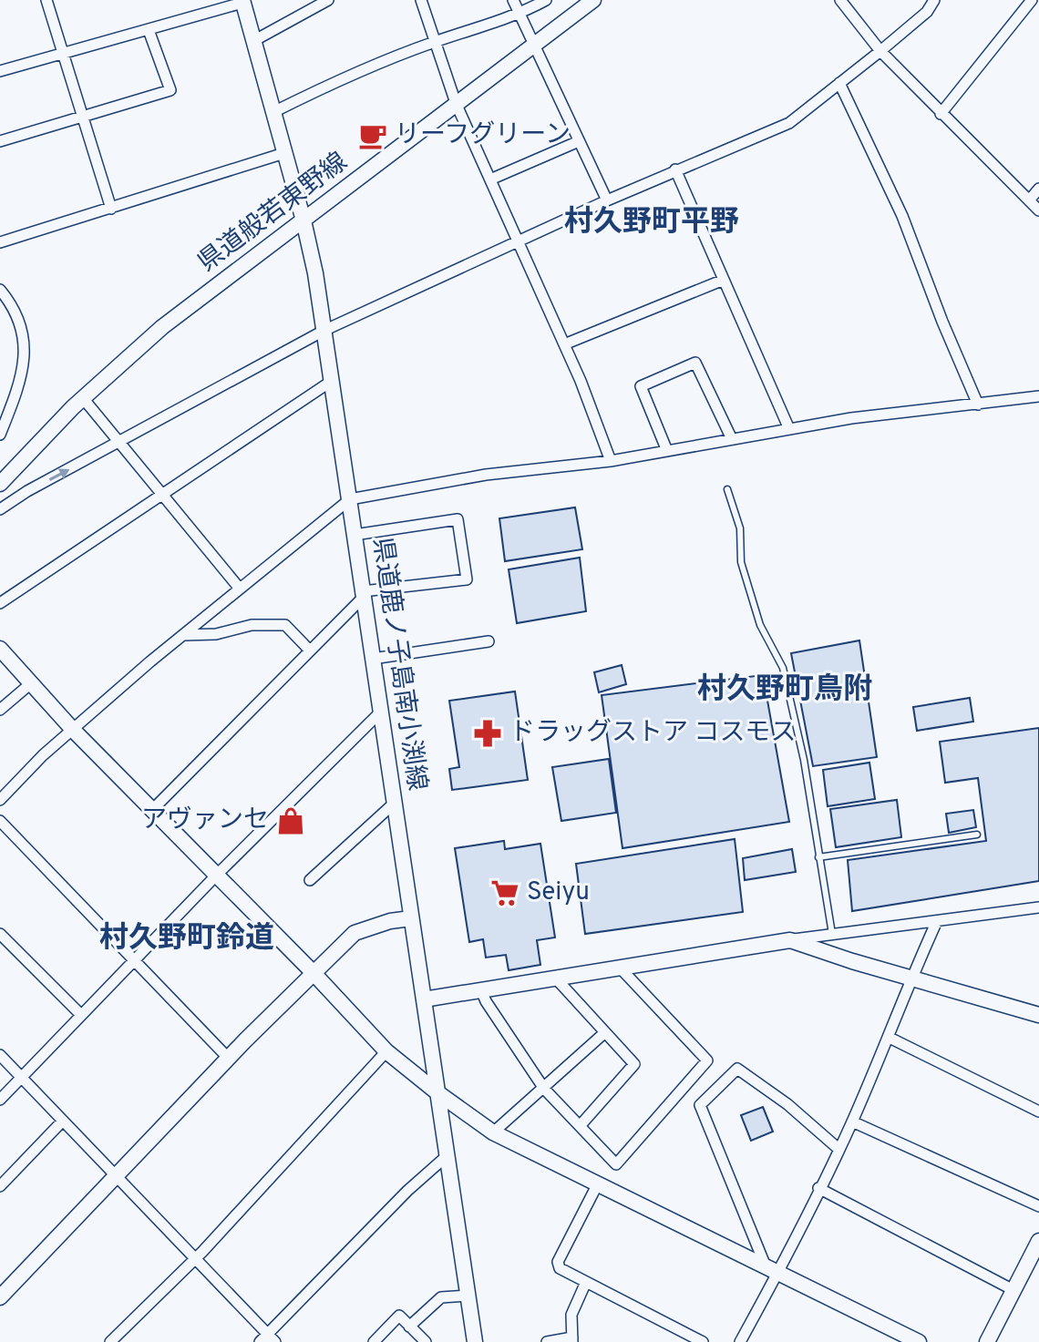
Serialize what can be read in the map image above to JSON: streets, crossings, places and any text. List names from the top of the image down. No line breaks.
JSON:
{"streets":{"street":["県道般若東野線","県道鹿ノ子島南小渕線"]},"crossings":[["県道般若東野線","県道鹿ノ子島南小渕線"]],"districts":["村久野町平野","村久野町鳥附","村久野町鈴道"],"places":{"cafe":["リーフグリーン"],"pharmacy":["ドラッグストア コスモス"],"shop":["アヴァンセ"],"supermarket":["Seiyu"]}}
